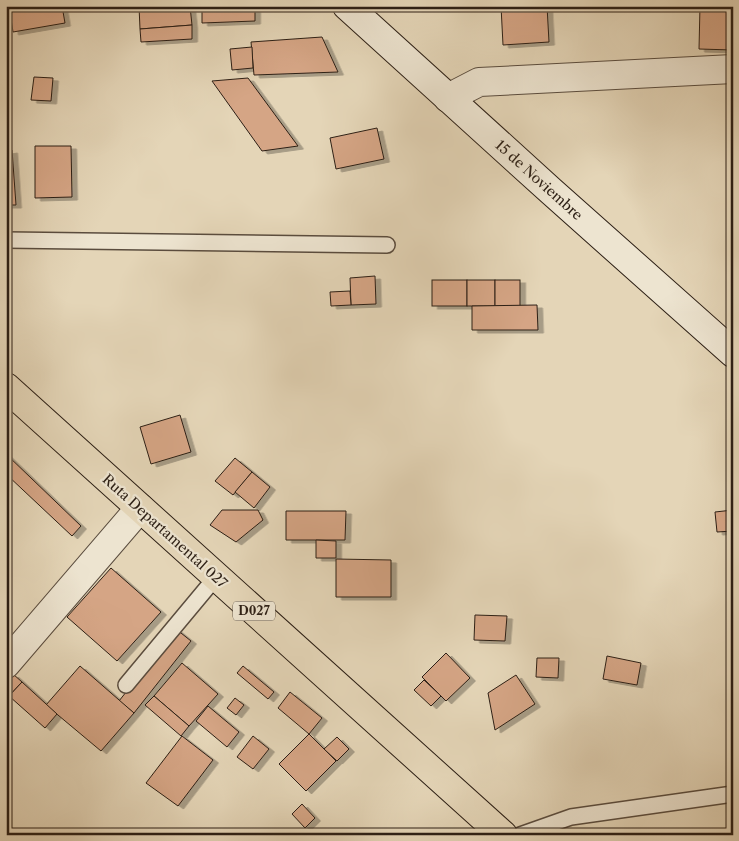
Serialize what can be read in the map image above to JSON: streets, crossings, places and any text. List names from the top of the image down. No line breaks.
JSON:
{"streets":{"main road":["Ruta Departamental 027","D027"],"street":["15 de Noviembre"]}}
